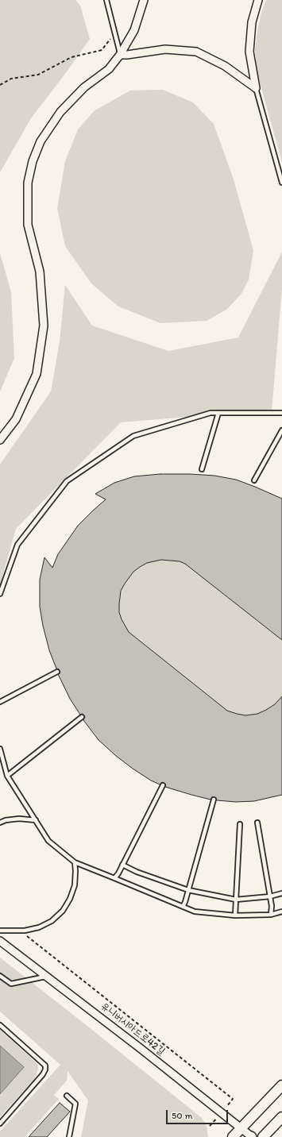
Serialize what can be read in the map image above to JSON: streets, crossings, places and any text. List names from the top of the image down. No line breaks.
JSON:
{"streets":{"street":["유니버시아드로42길"]},"scale_bar":"50 m"}
